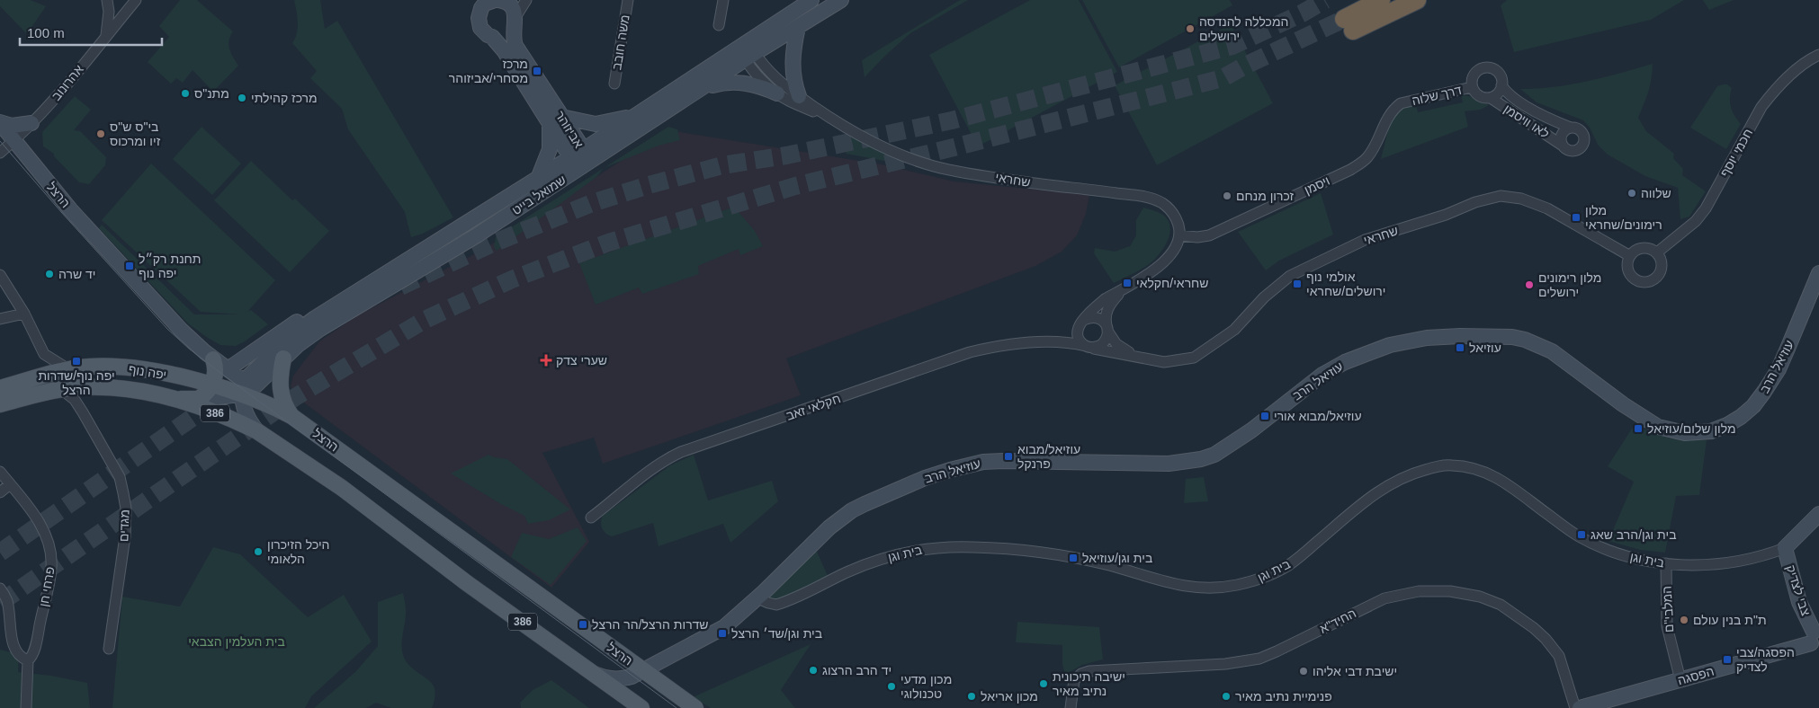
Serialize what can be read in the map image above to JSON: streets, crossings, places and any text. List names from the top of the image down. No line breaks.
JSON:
{"streets":{"main road":["הרצל","יפה נוף","386"],"street":["משה חובב","אהרונוב","דרך שלוה","לאו וויסמן","אביזוהר","חכמי יוסף","שחראי","ויסמן","שמואל בייט","עוזיאל הרב","חקלאי זאב","מגדים","בית וגן","פרחי חן","צבי לצדיק","המלבי\"ם","החיד\"א","הפסגה"]},"crossings":[["אהרונוב","הרצל"],["דרך שלוה","לאו וויסמן"],["דרך שלוה","ויסמן"],["אביזוהר","שמואל בייט"],["חכמי יוסף","שחראי"],["שחראי","ויסמן"],["שחראי","שמואל בייט"],["שחראי","חקלאי זאב"],["הרצל","יפה נוף"],["שמואל בייט","יפה נוף"],["עוזיאל הרב","בית וגן"],["יפה נוף","386"],["יפה נוף","מגדים"],["בית וגן","צבי לצדיק"],["בית וגן","המלבי\"ם"],["צבי לצדיק","הפסגה"],["המלבי\"ם","הפסגה"]],"parks":["בית העלמין הצבאי"],"places":{"other":["המכללה להנדסה ירושלים","מתנ\"ס","מרכז קהילתי","בי\"ס ש\"ס זיו ומרכוס","שלווה","זכרון מנחם","יד שרה","מלון רימונים ירושלים","היכל הזיכרון הלאומי","ת\"ת בנין עולם","יד הרב הרצוג","ישיבת דבי אליהו","ישיבה תיכונית נתיב מאיר","מכון מדעי טכנולוגי","מכון אריאל","פנימיית נתיב מאיר"],"transit":["מרכז מסחרי/אביזוהר","מלון רימונים/שחראי","תחנת רק״ל יפה נוף","שחראי/חקלאי","אולמי נוף ירושלים/שחראי","עוזיאל","יפה נוף/שדרות הרצל","עוזיאל/מבוא אורי","מלון שלום/עוזיאל","עוזיאל/מבוא פרנקל","בית וגן/הרב שאג","בית וגן/עוזיאל","שדרות הרצל/הר הרצל","בית וגן/שד׳ הרצל","הפסגה/צבי לצדיק"],"health":["שערי צדק"]},"scale_bar":"100 m"}
